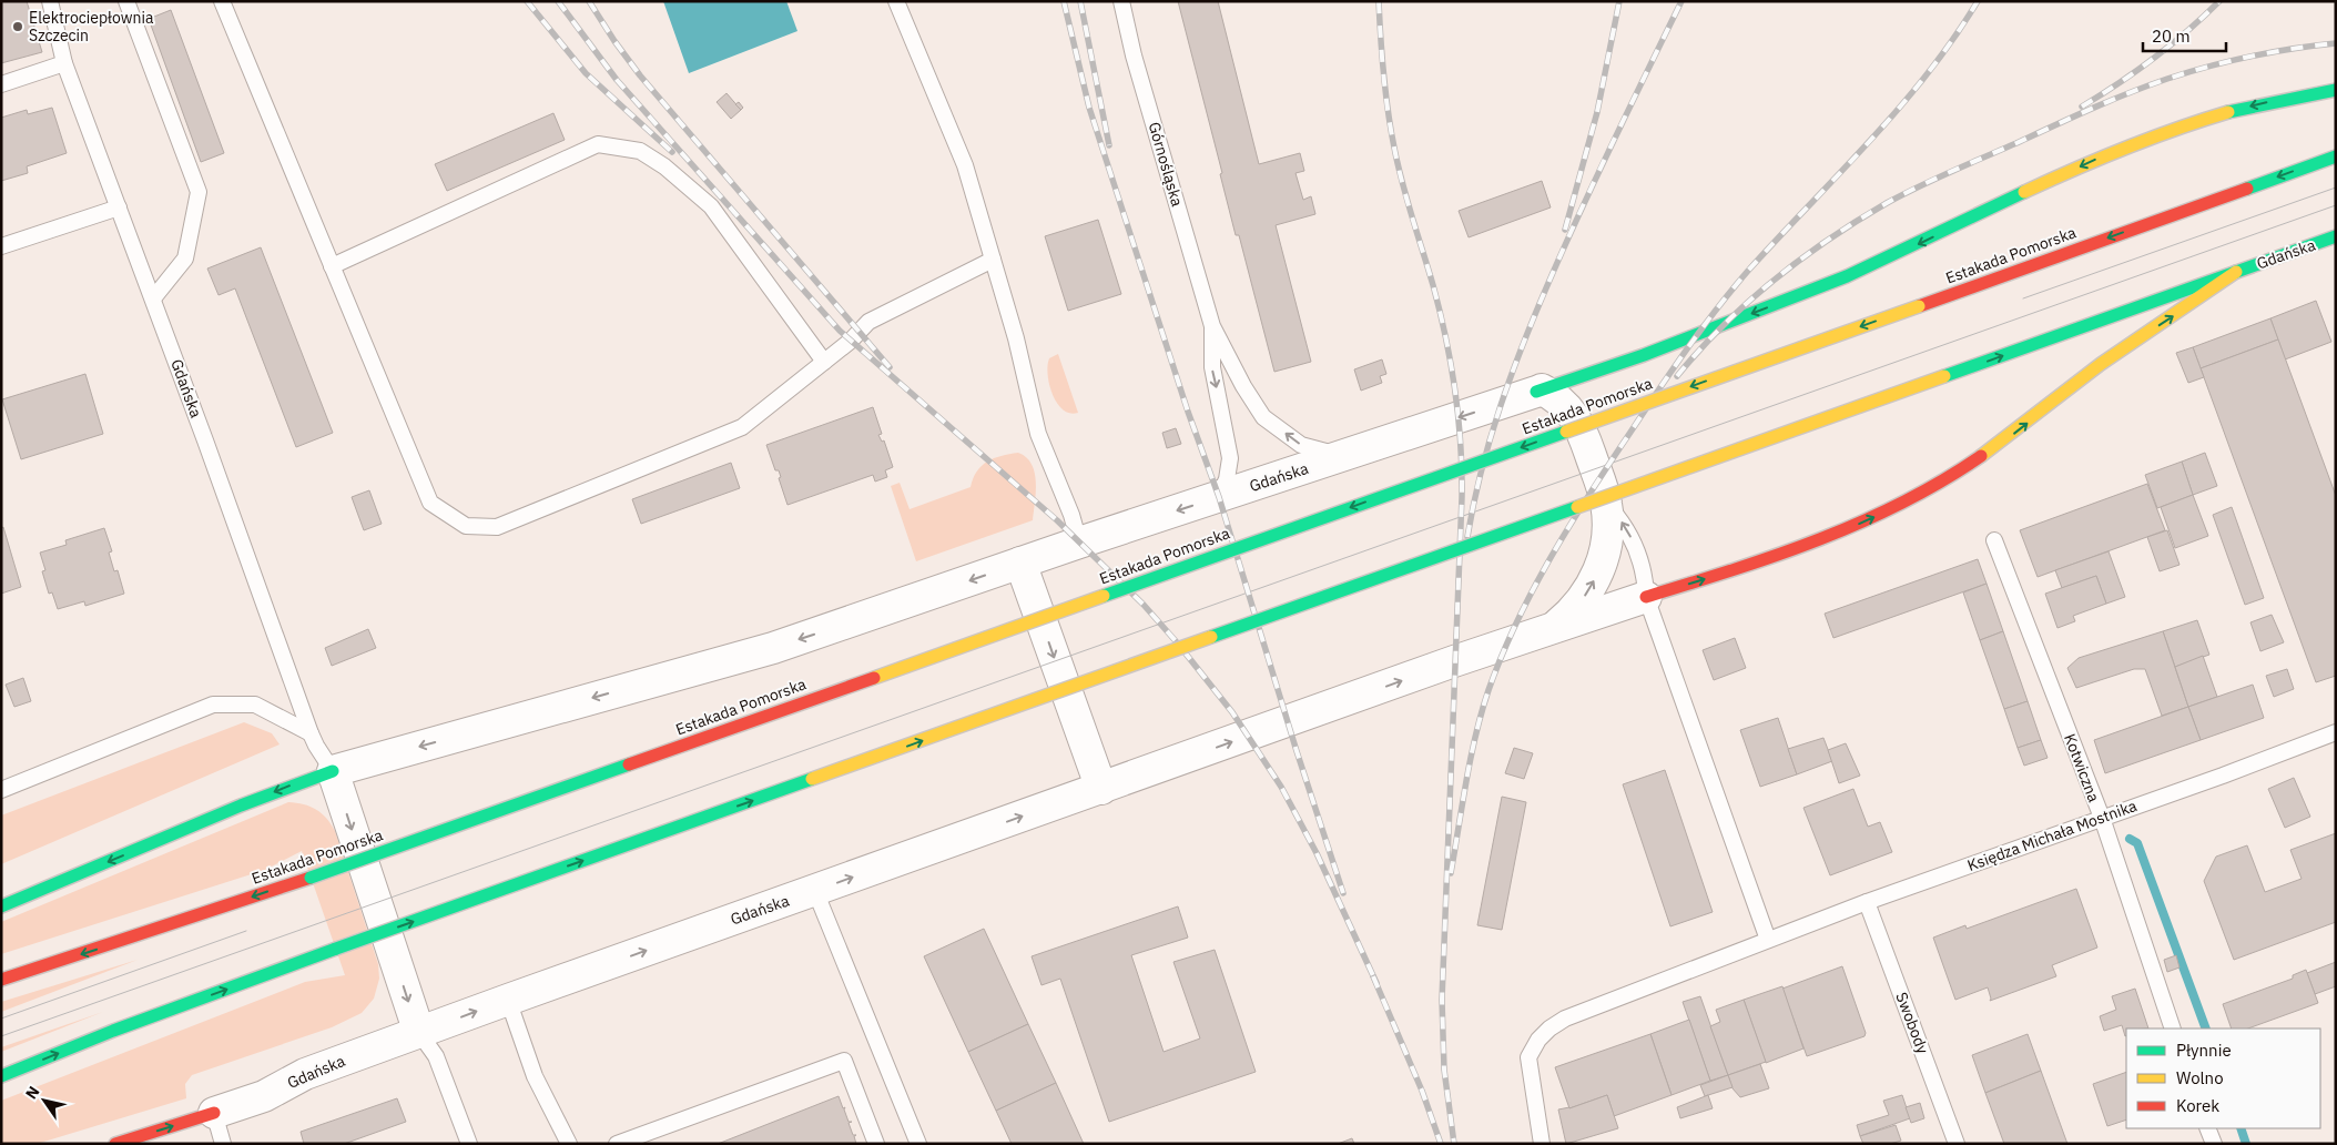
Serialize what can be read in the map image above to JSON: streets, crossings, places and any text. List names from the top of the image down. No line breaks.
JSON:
{"streets":{"main road":["Gdańska","Estakada Pomorska"],"lane":["Górnośląska","Kotwiczna","Księdza Michała Mostnika","Swobody"]},"crossings":[["Górnośląska","Gdańska"],["Kotwiczna","Księdza Michała Mostnika"],["Księdza Michała Mostnika","Swobody"]],"places":["Elektrociepłownia Szczecin"],"legend":["Płynnie","Wolno","Korek"],"scale_bar":"20 m","north":"top left"}
